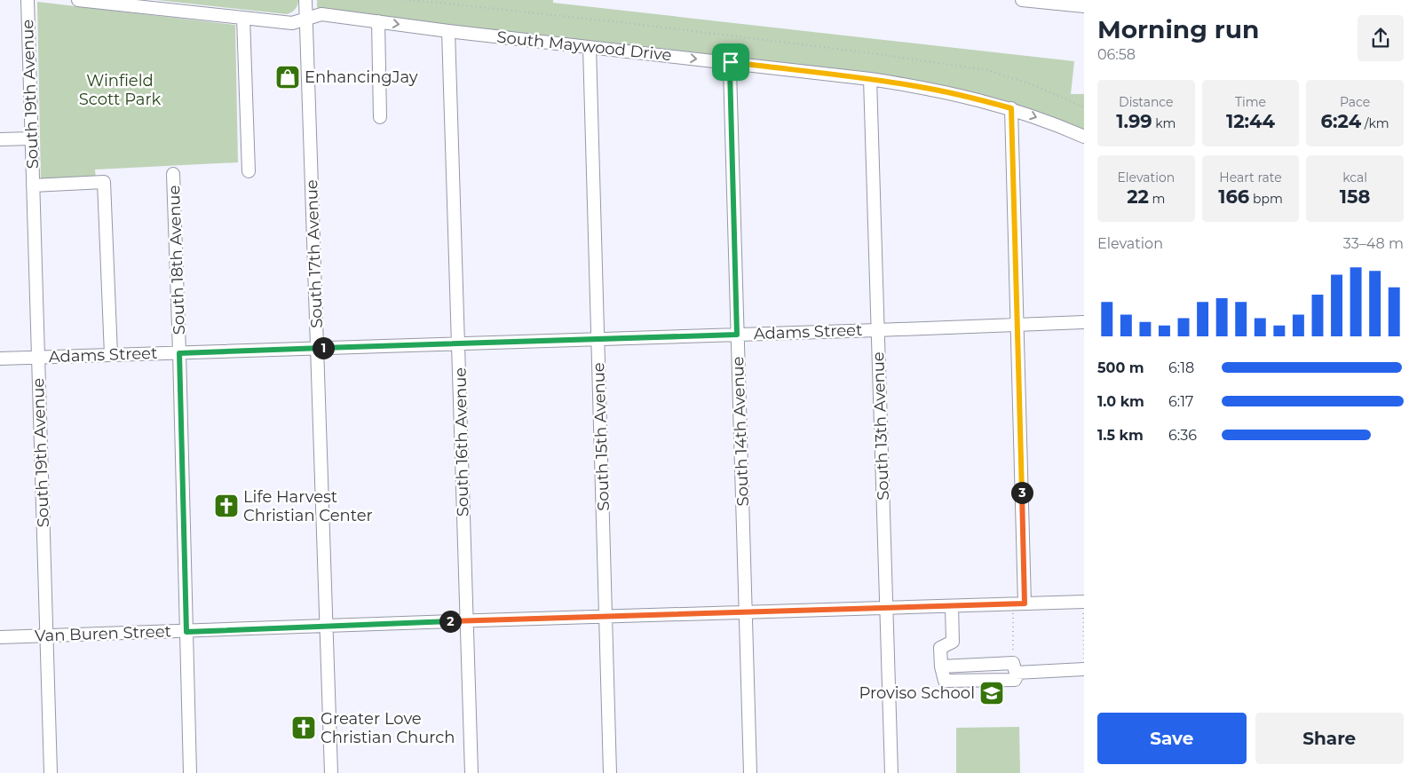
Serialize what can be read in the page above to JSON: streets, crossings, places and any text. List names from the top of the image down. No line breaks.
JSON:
{"streets":{"street":["South Maywood Drive","South 19th Avenue","South 17th Avenue","South 18th Avenue","Adams Street","South 13th Avenue","South 14th Avenue","South 15th Avenue","South 16th Avenue","Van Buren Street"]},"crossings":[["South Maywood Drive","South 17th Avenue"],["South Maywood Drive","South 13th Avenue"],["South Maywood Drive","South 14th Avenue"],["South Maywood Drive","South 15th Avenue"],["South Maywood Drive","South 16th Avenue"],["South 19th Avenue","Adams Street"],["South 19th Avenue","Van Buren Street"],["South 17th Avenue","Adams Street"],["South 17th Avenue","Van Buren Street"],["South 18th Avenue","Adams Street"],["South 18th Avenue","Van Buren Street"],["Adams Street","South 13th Avenue"],["Adams Street","South 14th Avenue"],["Adams Street","South 15th Avenue"],["Adams Street","South 16th Avenue"],["South 13th Avenue","Van Buren Street"],["South 14th Avenue","Van Buren Street"],["South 15th Avenue","Van Buren Street"],["South 16th Avenue","Van Buren Street"]],"parks":["Winfield Scott Park"],"places":{"shop":["EnhancingJay"],"church":["Life Harvest Christian Center","Greater Love Christian Church"],"school or university":["Proviso School"]},"page":{"heading":["Morning run","06:58"],"stats":[["Distance","1.99 km"],["Time","12:44"],["Pace","6:24 /km"],["Elevation","22 m"],["Heart rate","166 bpm"],["kcal","158"]],"chart":["Elevation","33–48 m"],"pins":["1","3","2"],"list":[{"name":"500 m","note":"6:18"},{"name":"1.0 km","note":"6:17"},{"name":"1.5 km","note":"6:36"}],"buttons":["Save","Share"]}}
